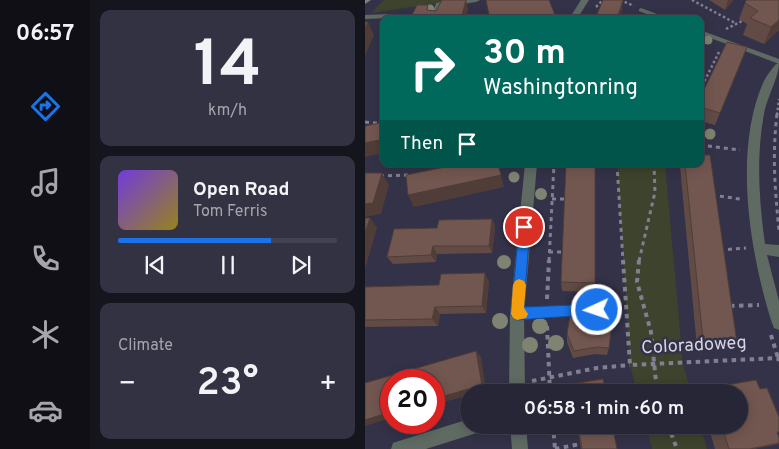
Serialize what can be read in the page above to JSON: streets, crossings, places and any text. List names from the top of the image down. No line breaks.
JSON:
{"streets":{"path":["Coloradoweg"]},"page":{"tabs":"06:57","tile":[["14","km/h"],"Climate"],"turn":["30 m","Washingtonring"],"then":"Then","song":["Open Road","Tom Ferris"],"heat":["−","23°","+"],"limit":"20","trip":"06:58 · 1 min · 60 m"}}
